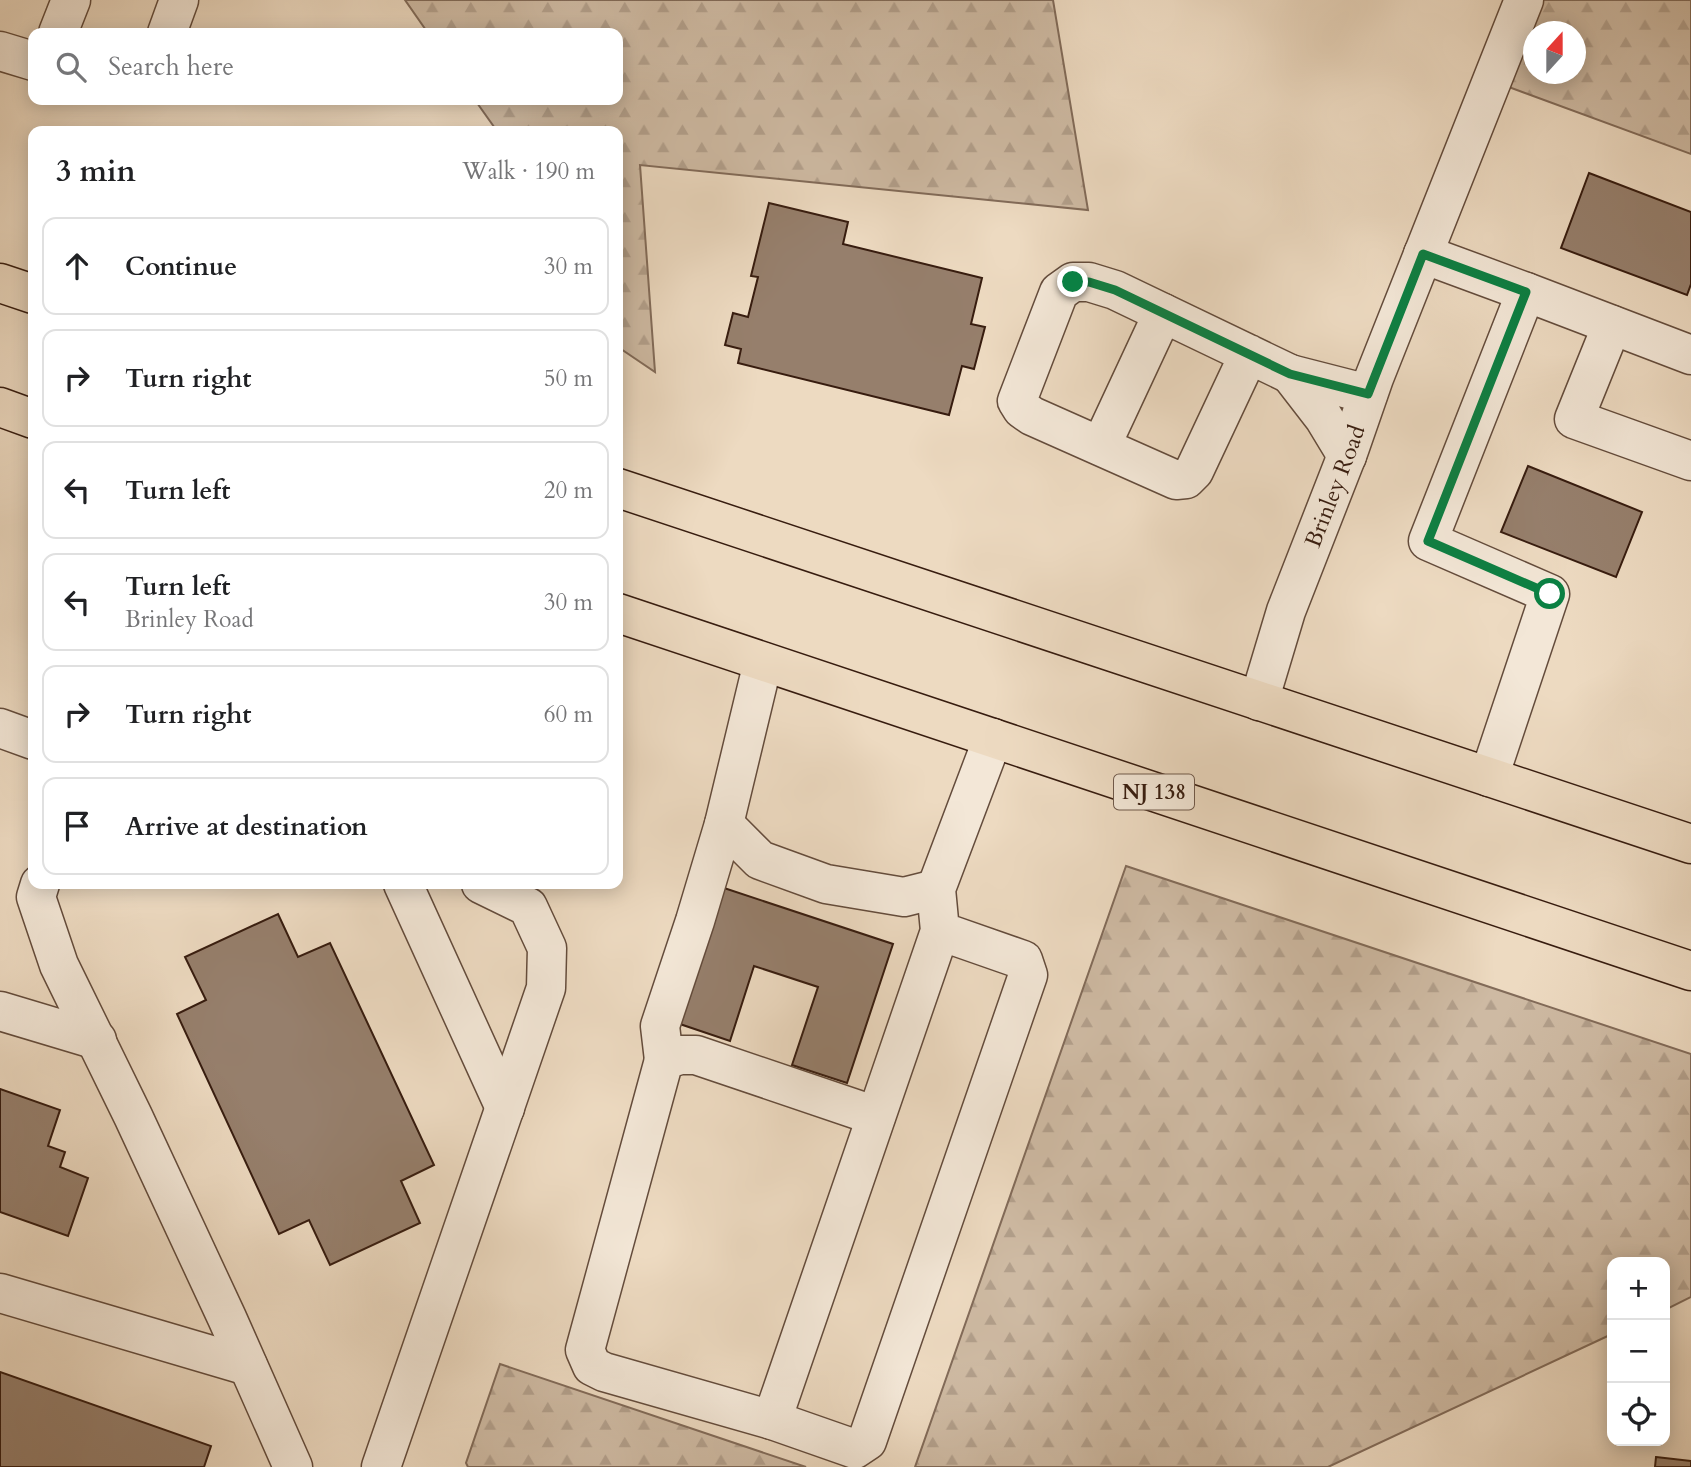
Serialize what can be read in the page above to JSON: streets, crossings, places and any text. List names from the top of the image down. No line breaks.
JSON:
{"streets":{"highway":["NJ 138"],"street":["Brinley Road"]},"north":"top","page":{"search":"Search here","heading":["3 min","Walk · 190 m"],"list":[["Continue","30 m"],["Turn right","50 m"],["Turn left","20 m"],["Turn left","Brinley Road","30 m"],["Turn right","60 m"],"Arrive at destination"],"map_buttons":["+","−"]}}
